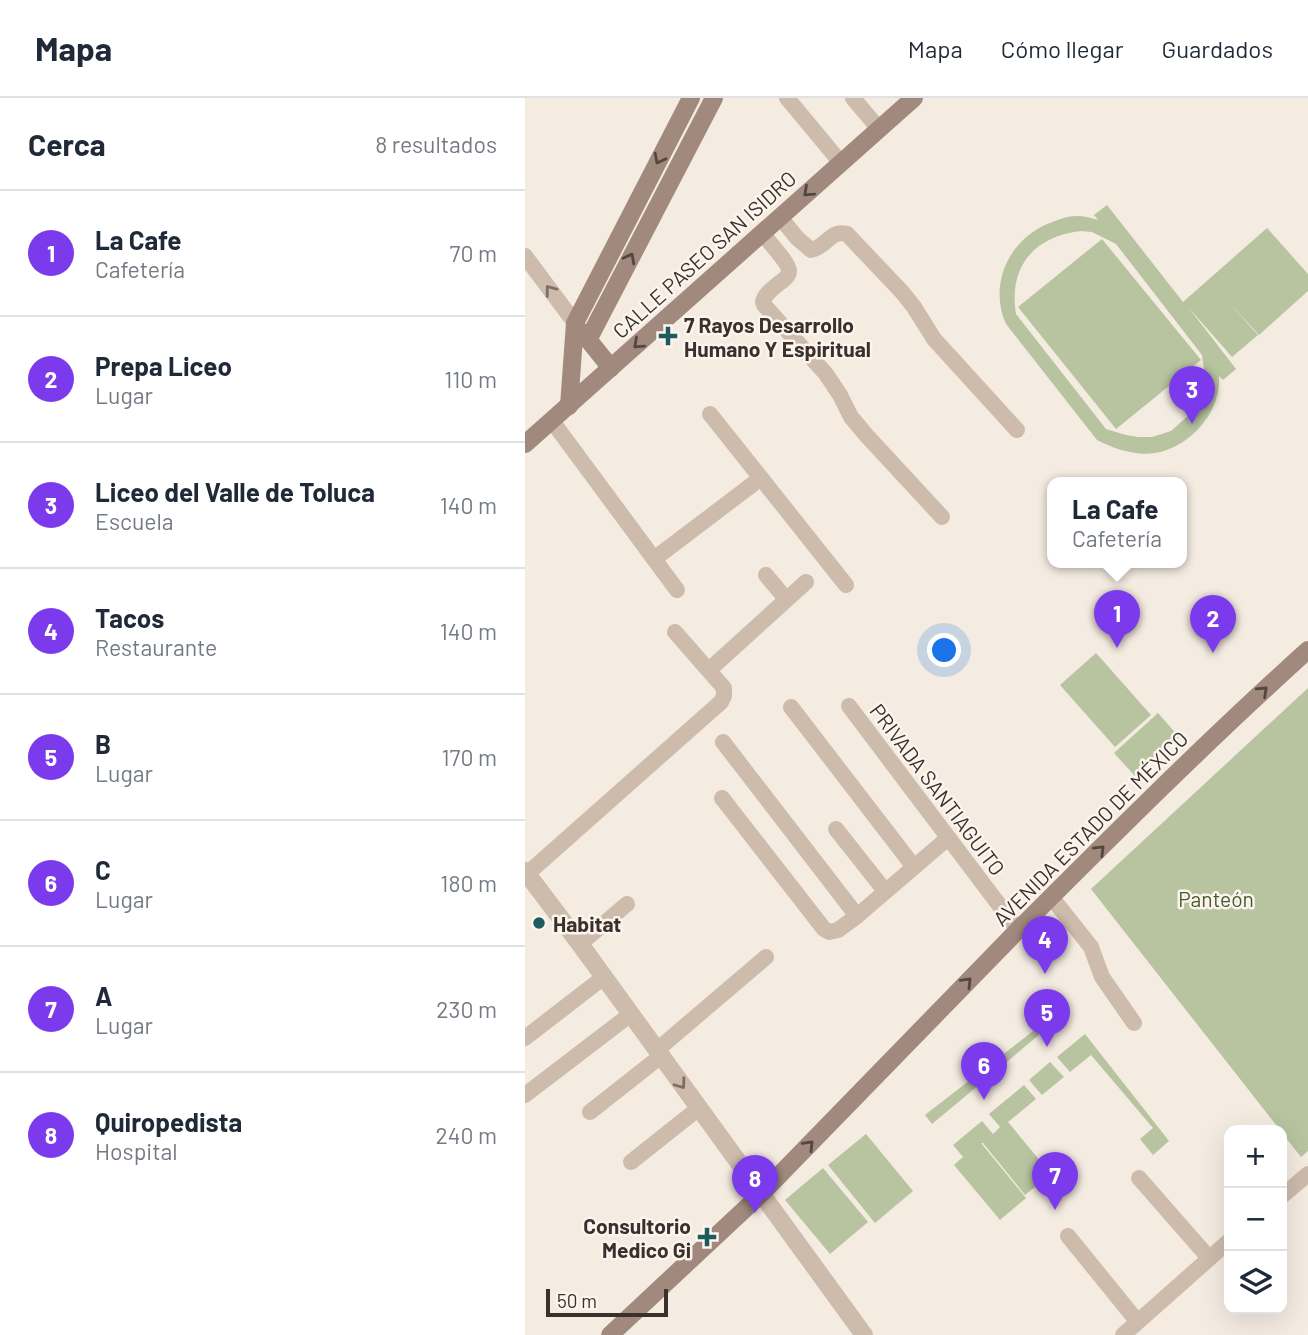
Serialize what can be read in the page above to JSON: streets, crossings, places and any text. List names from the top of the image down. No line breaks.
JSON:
{"streets":{"main road":["CALLE PASEO SAN ISIDRO","AVENIDA ESTADO DE MÉXICO"],"street":["PRIVADA SANTIAGUITO"]},"crossings":[["PRIVADA SANTIAGUITO","AVENIDA ESTADO DE MÉXICO"]],"one_way":["AVENIDA ESTADO DE MÉXICO"],"parks":["Panteón"],"places":{"health":["7 Rayos Desarrollo Humano Y Espiritual","Consultorio Medico Gi"],"other":["Habitat"]},"scale_bar":"50 m","page":{"header":"Mapa","nav":["Mapa","Cómo llegar","Guardados"],"heading":["Cerca","8 resultados"],"list":[{"mark":"1","name":"La Cafe","note":"Cafetería","value":"70 m"},{"mark":"2","name":"Prepa Liceo","note":"Lugar","value":"110 m"},{"mark":"3","name":"Liceo del Valle de Toluca","note":"Escuela","value":"140 m"},{"mark":"4","name":"Tacos","note":"Restaurante","value":"140 m"},{"mark":"5","name":"B","note":"Lugar","value":"170 m"},{"mark":"6","name":"C","note":"Lugar","value":"180 m"},{"mark":"7","name":"A","note":"Lugar","value":"230 m"},{"mark":"8","name":"Quiropedista","note":"Hospital","value":"240 m"}],"pins":["3","1","2","4","5","6","7","8"],"popup":["La Cafe","Cafetería"],"map_buttons":["+","−"],"scale":"50 m"}}
